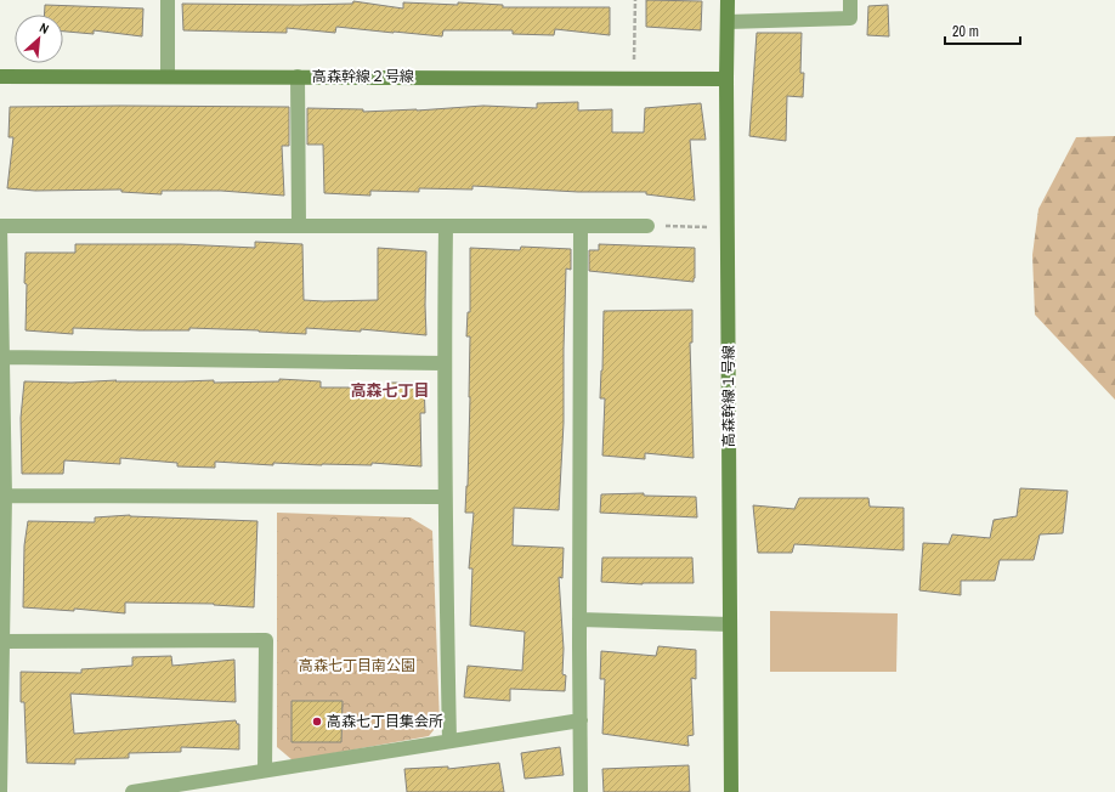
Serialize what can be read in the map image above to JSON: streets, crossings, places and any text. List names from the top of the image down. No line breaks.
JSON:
{"streets":{"street":["高森幹線２号線","高森幹線１号線"]},"crossings":[["高森幹線２号線","高森幹線１号線"]],"districts":["高森七丁目"],"parks":["高森七丁目南公園"],"places":["高森七丁目集会所"],"scale_bar":"20 m","north":"top right"}
